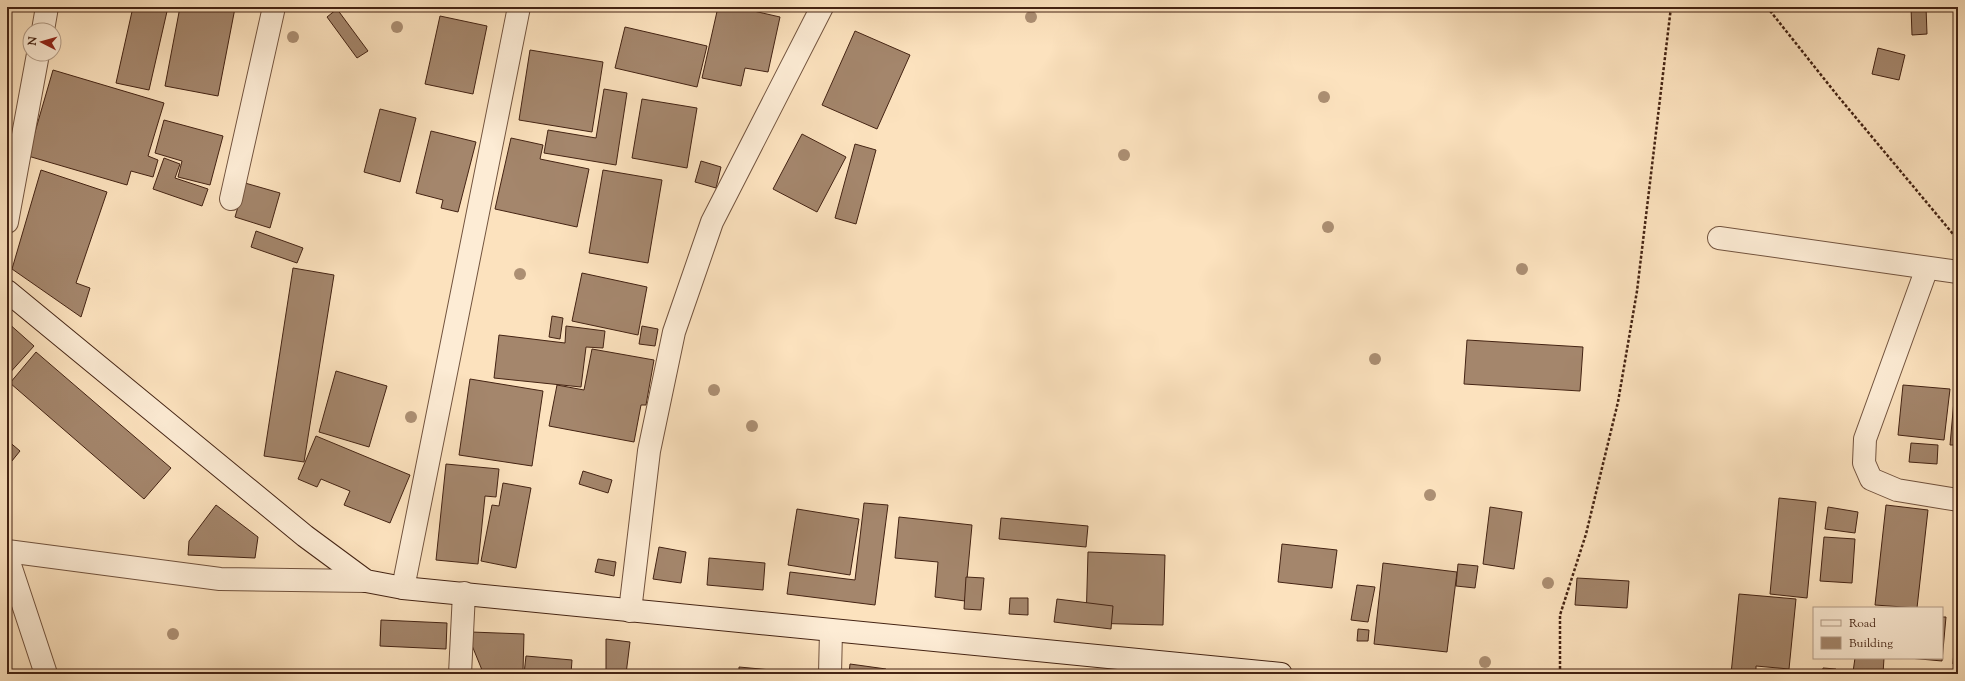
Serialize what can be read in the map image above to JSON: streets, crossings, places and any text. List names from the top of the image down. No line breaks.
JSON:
{"legend":["Road","Building"],"north":"left"}
